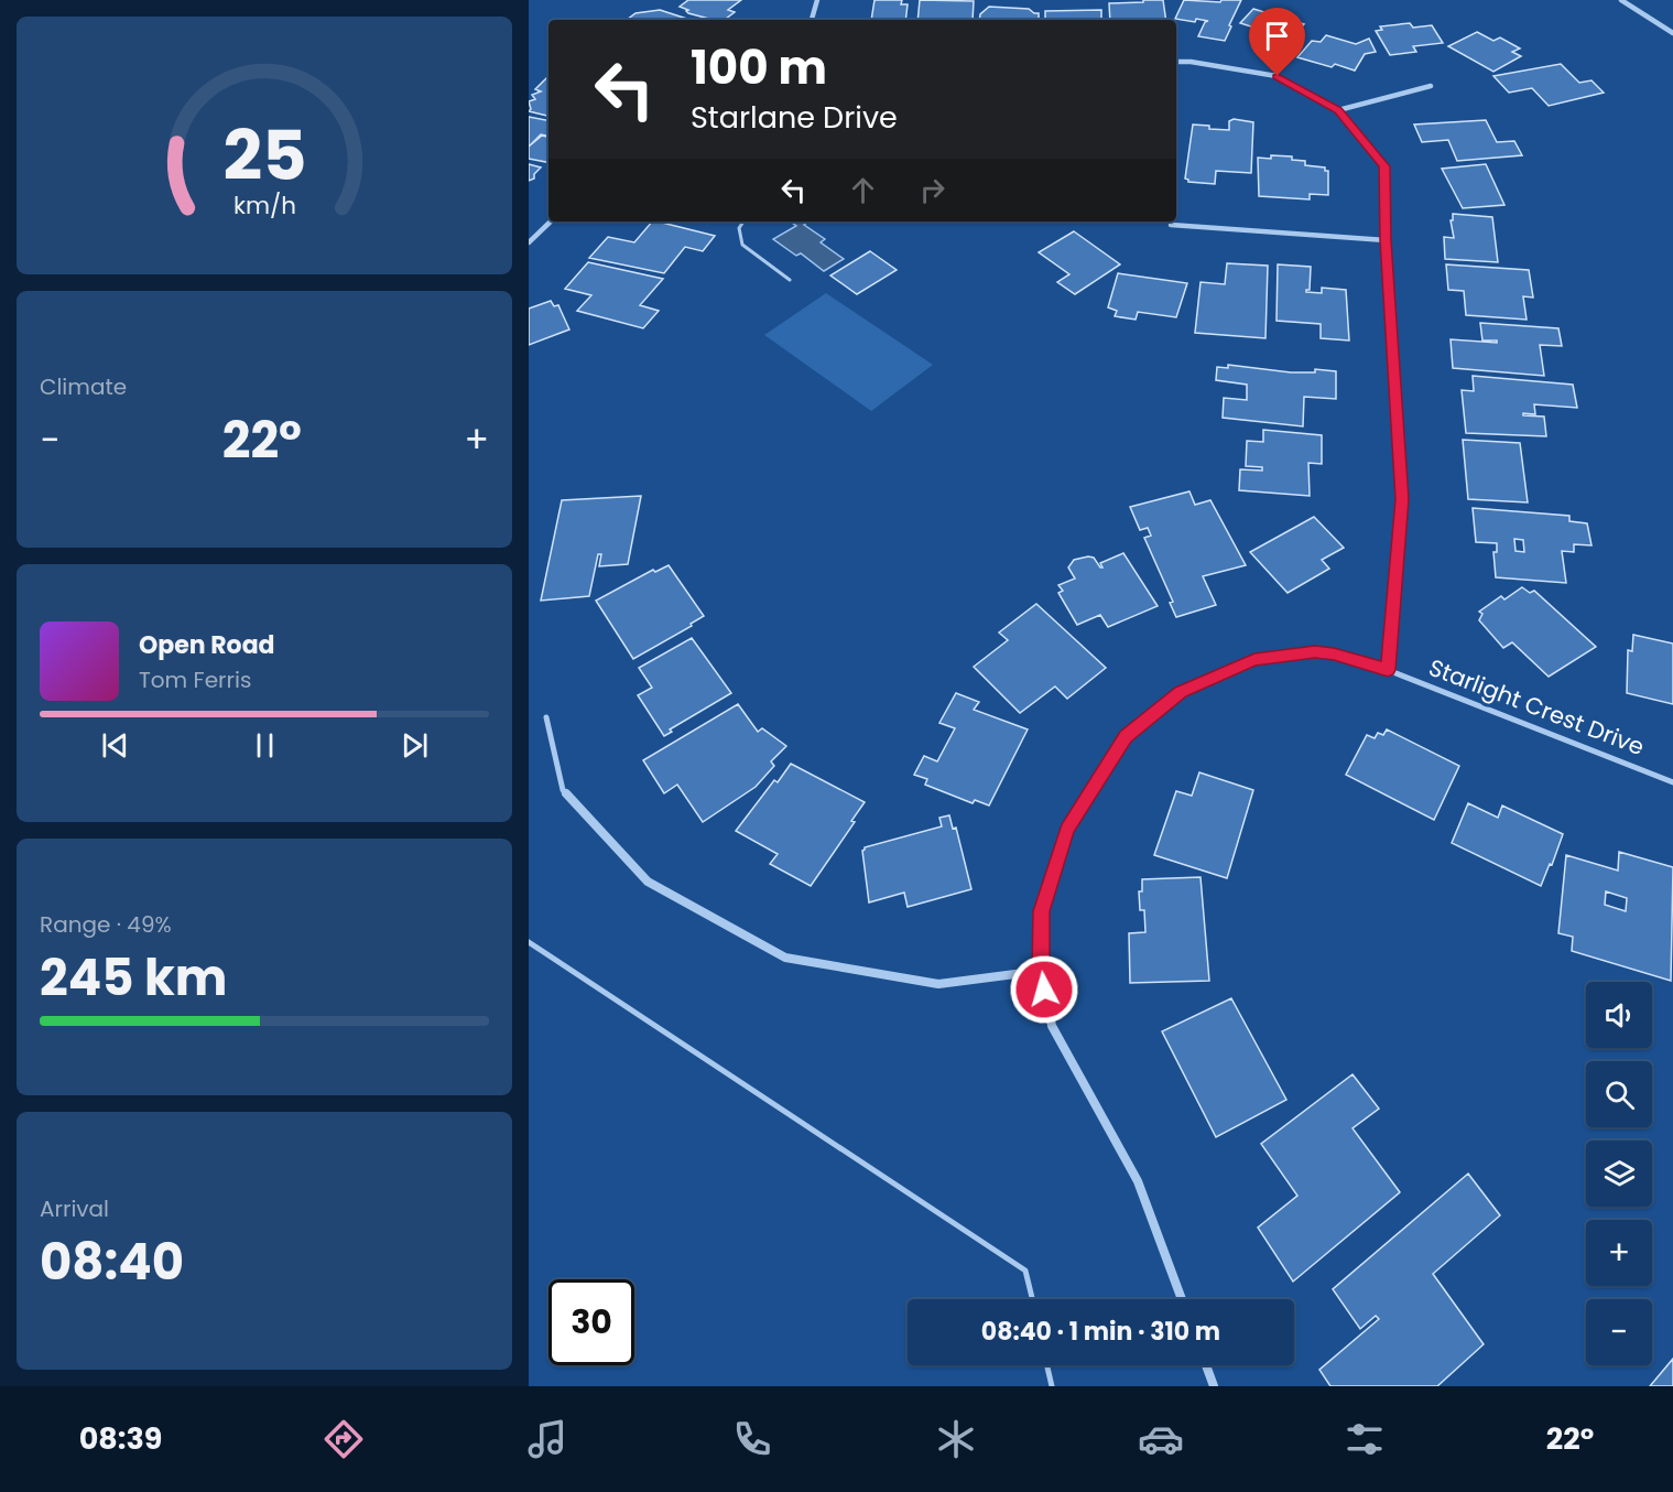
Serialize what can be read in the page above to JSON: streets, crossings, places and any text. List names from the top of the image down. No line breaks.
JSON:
{"streets":{"street":["Starlight Crest Drive"]},"page":{"turn":["100 m","Starlane Drive"],"tile":["Climate",["Range · 49%","245 km"],["Arrival","08:40"]],"heat":["−","22°","+"],"song":["Open Road","Tom Ferris"],"map_buttons":["+","−"],"limit":"30","trip":"08:40 · 1 min · 310 m","tabs":["08:39","22°"],"gauge":["25","km/h"]}}
